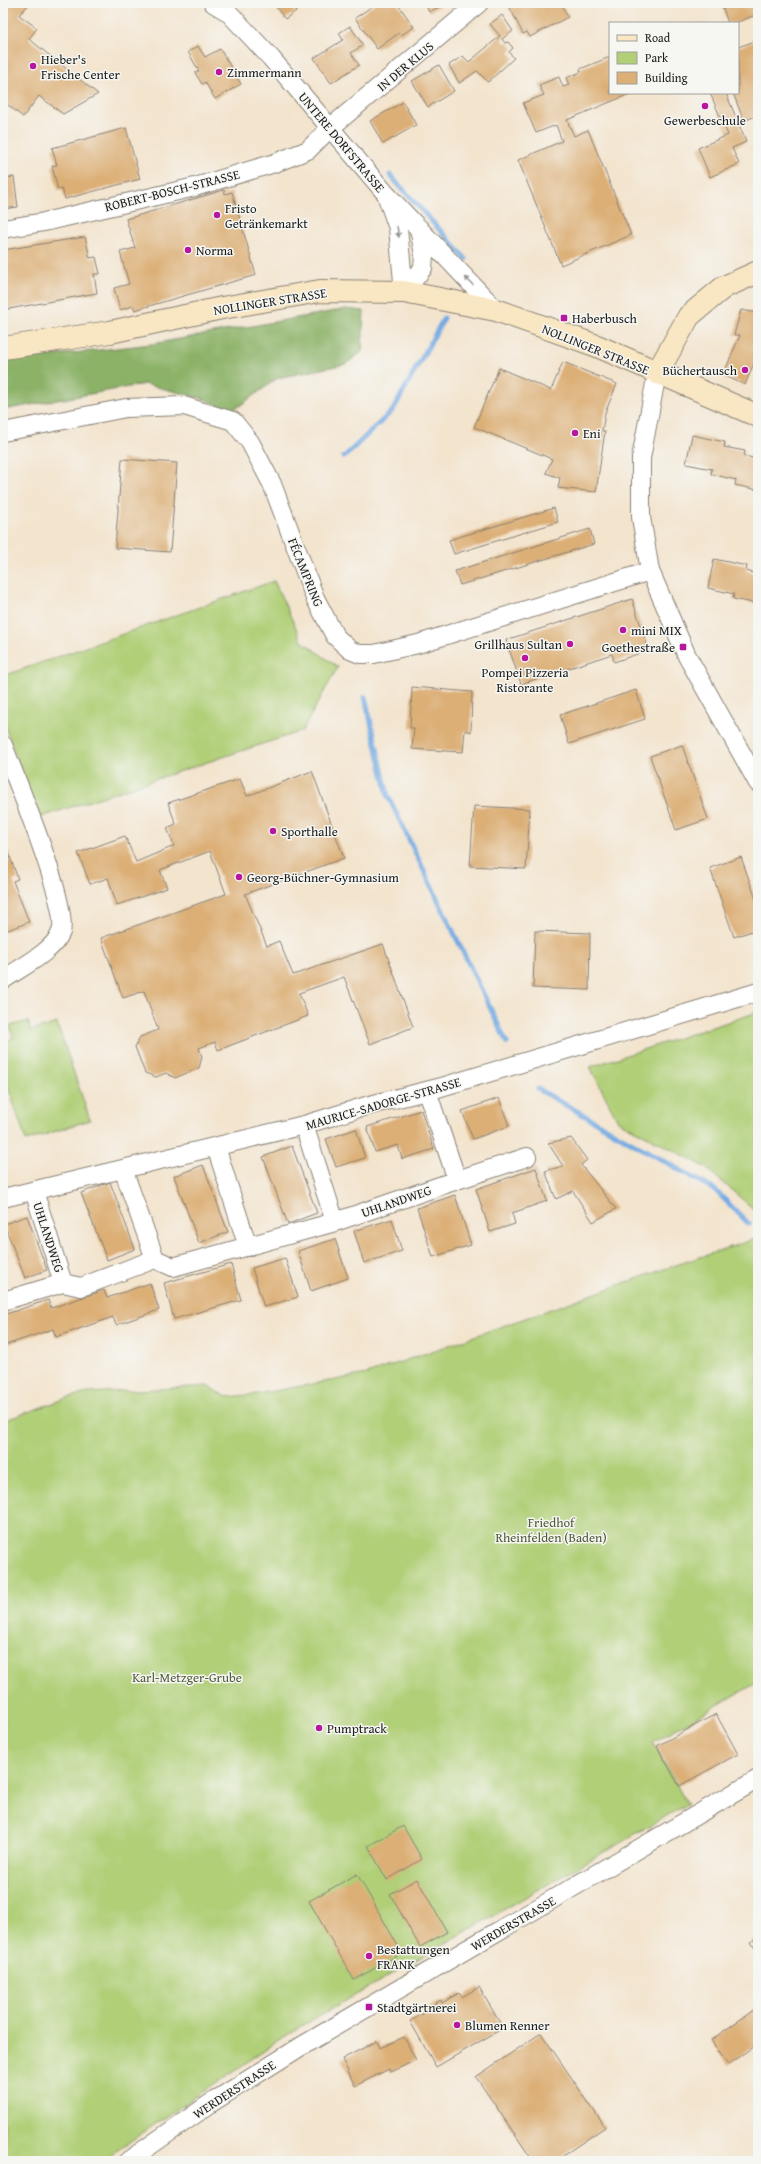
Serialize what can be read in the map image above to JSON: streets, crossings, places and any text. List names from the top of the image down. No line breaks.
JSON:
{"streets":{"main road":["NOLLINGER STRASSE"],"street":["IN DER KLUS","UNTERE DORFSTRASSE","ROBERT-BOSCH-STRASSE","FÉCAMPRING","MAURICE-SADORGE-STRASSE","UHLANDWEG","WERDERSTRASSE"]},"crossings":[["IN DER KLUS","UNTERE DORFSTRASSE"],["IN DER KLUS","ROBERT-BOSCH-STRASSE"],["UNTERE DORFSTRASSE","ROBERT-BOSCH-STRASSE"],["UNTERE DORFSTRASSE","NOLLINGER STRASSE"],["MAURICE-SADORGE-STRASSE","UHLANDWEG"]],"parks":["Friedhof Rheinfelden (Baden)","Karl-Metzger-Grube"],"places":{"other":["Hieber's Frische Center","Zimmermann","Gewerbeschule","Fristo Getränkemarkt","Norma","Büchertausch","Eni","mini MIX","Grillhaus Sultan","Pompei Pizzeria Ristorante","Sporthalle","Georg-Büchner-Gymnasium","Pumptrack","Bestattungen FRANK","Blumen Renner"],"transit":["Haberbusch","Goethestraße","Stadtgärtnerei"]},"legend":["Road","Park","Building"]}
